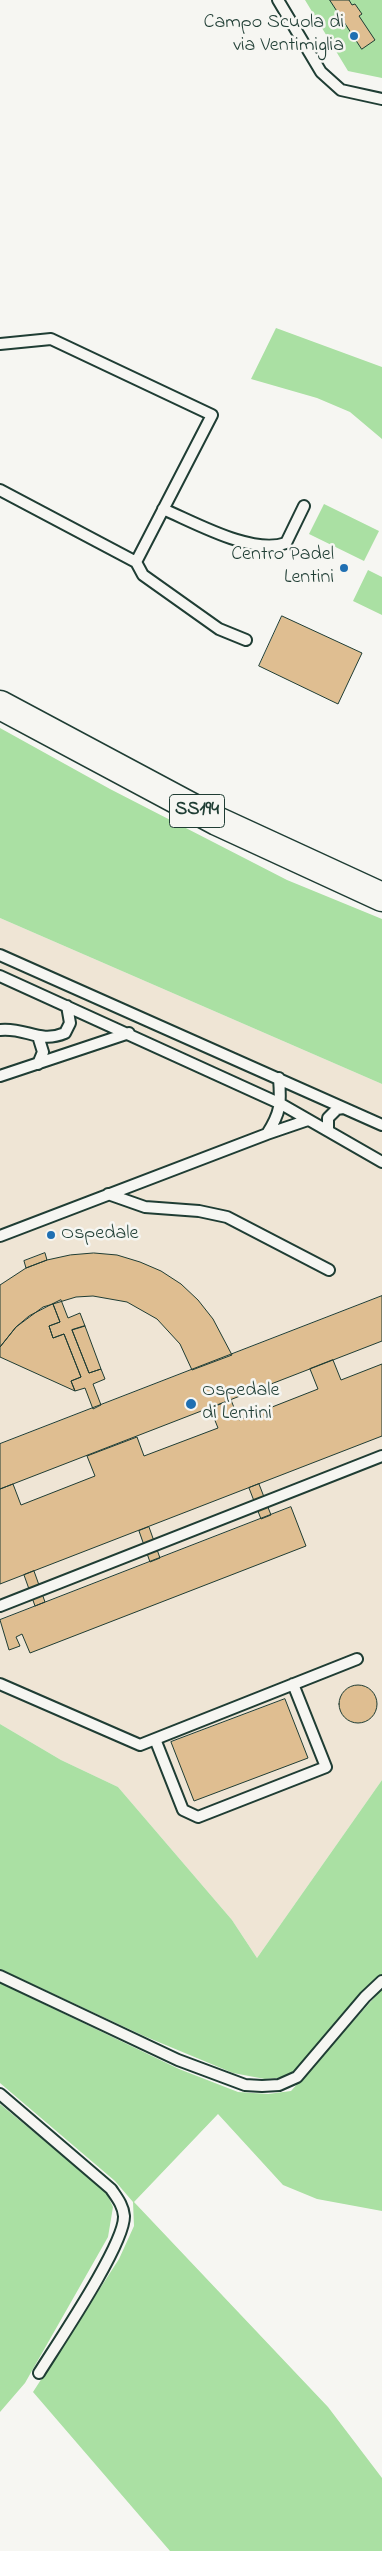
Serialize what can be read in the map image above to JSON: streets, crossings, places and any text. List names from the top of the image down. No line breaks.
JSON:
{"streets":{"main road":["SS194"]},"places":["Campo Scuola di via Ventimiglia","Centro Padel Lentini","Ospedale","Ospedale di Lentini"]}
